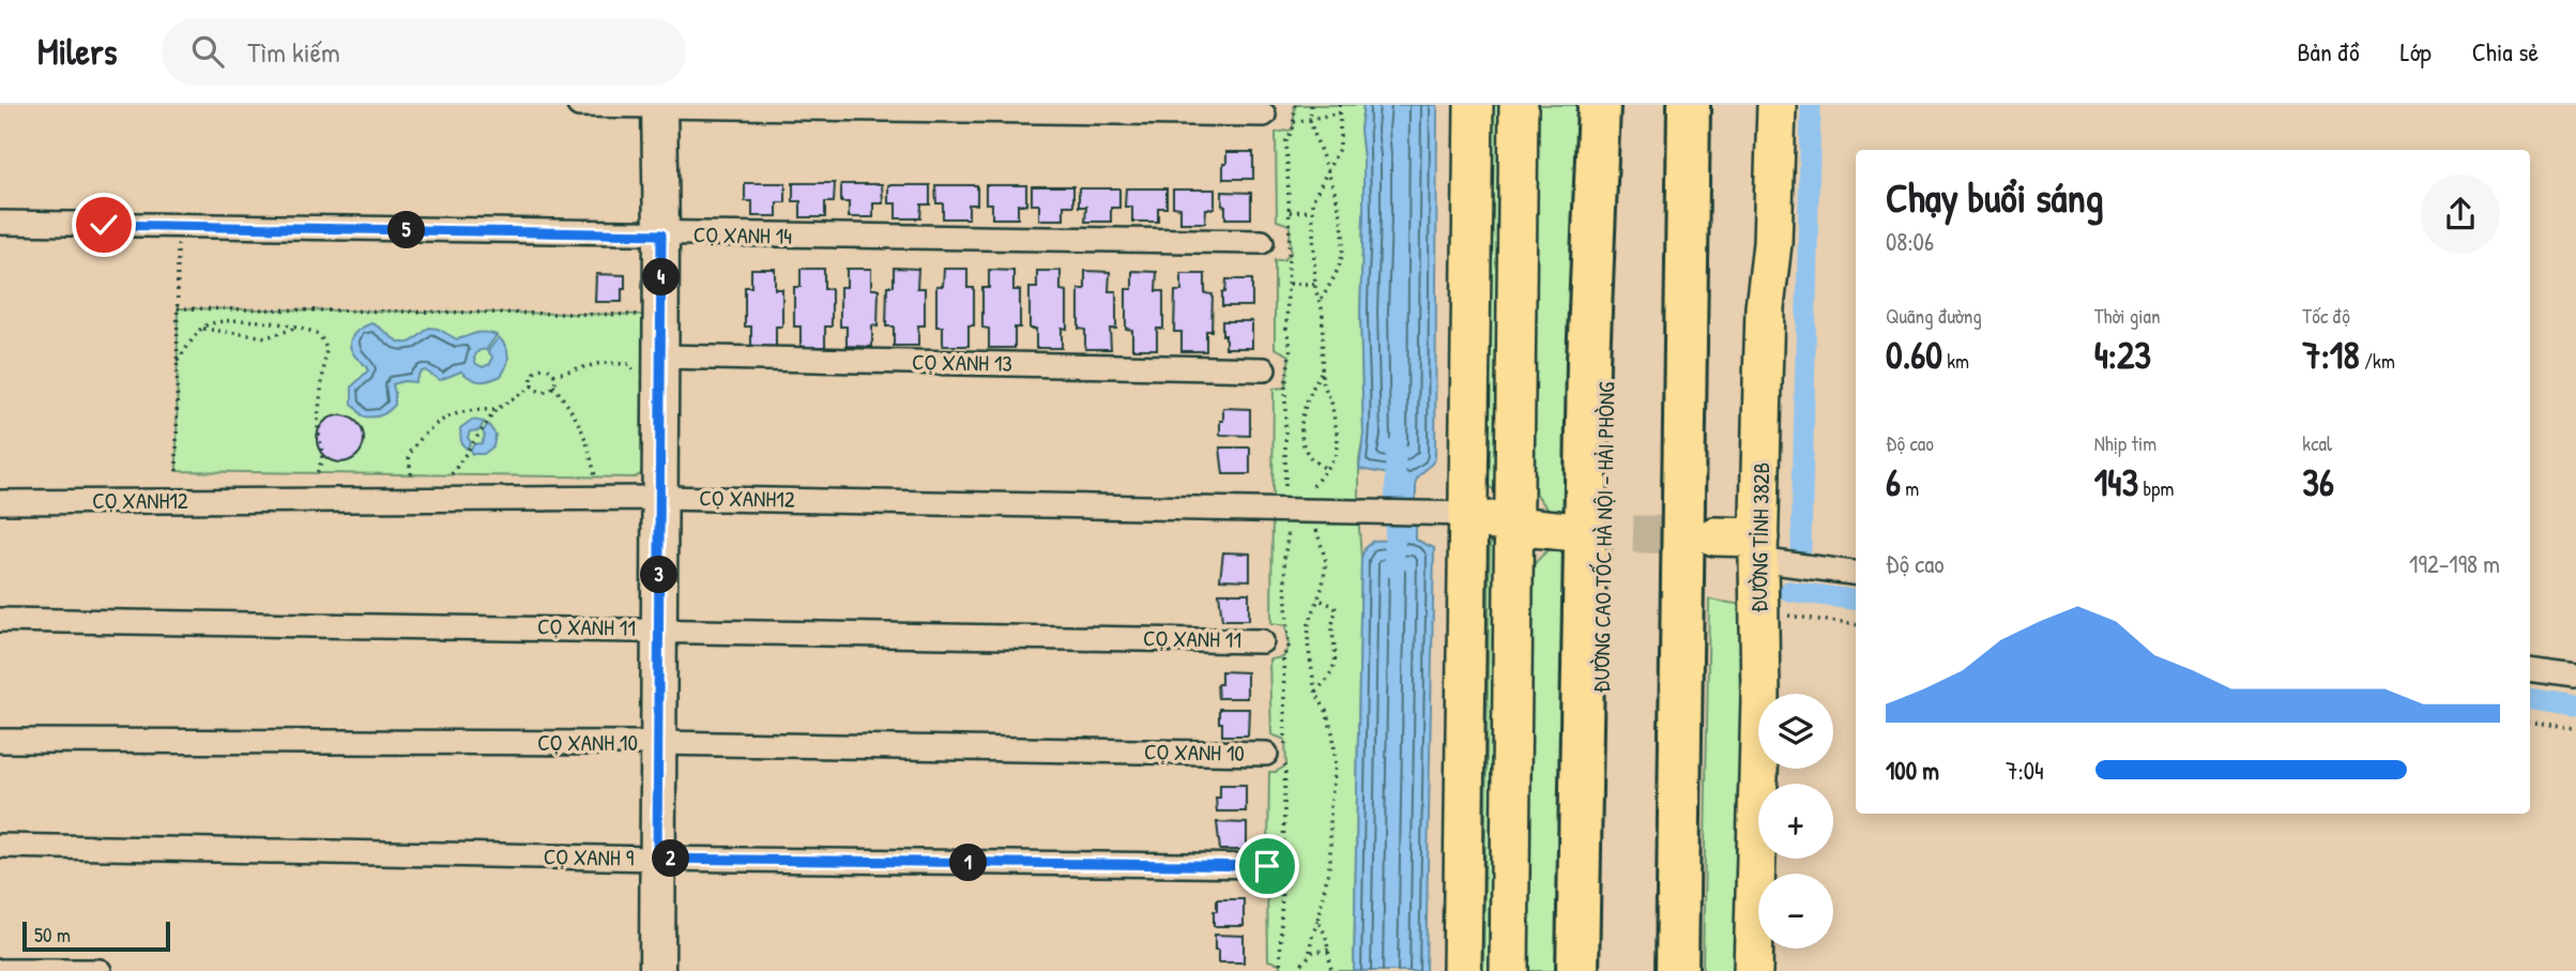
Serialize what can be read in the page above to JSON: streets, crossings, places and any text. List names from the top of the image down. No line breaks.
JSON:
{"streets":{"highway":["ĐƯỜNG CAO TỐC HÀ NỘI - HẢI PHÒNG"],"main road":["ĐƯỜNG TỈNH 382B"],"street":["CỌ XANH 14","CỌ XANH 13","CỌ XANH12","CỌ XANH 11","CỌ XANH 10","CỌ XANH 9"]},"scale_bar":"50 m","page":{"header":"Milers","search":"Tìm kiếm","nav":["Bản đồ","Lớp","Chia sẻ"],"heading":["Chạy buổi sáng","08:06"],"pins":["5","4","3","2","1"],"stats":[["Quãng đường","0.60 km"],["Thời gian","4:23"],["Tốc độ","7:18 /km"],["Độ cao","6 m"],["Nhịp tim","143 bpm"],["kcal","36"]],"chart":["Độ cao","192–198 m"],"map_buttons":["+","−"],"list":[{"name":"100 m","note":"7:04"}],"scale":"50 m"}}
